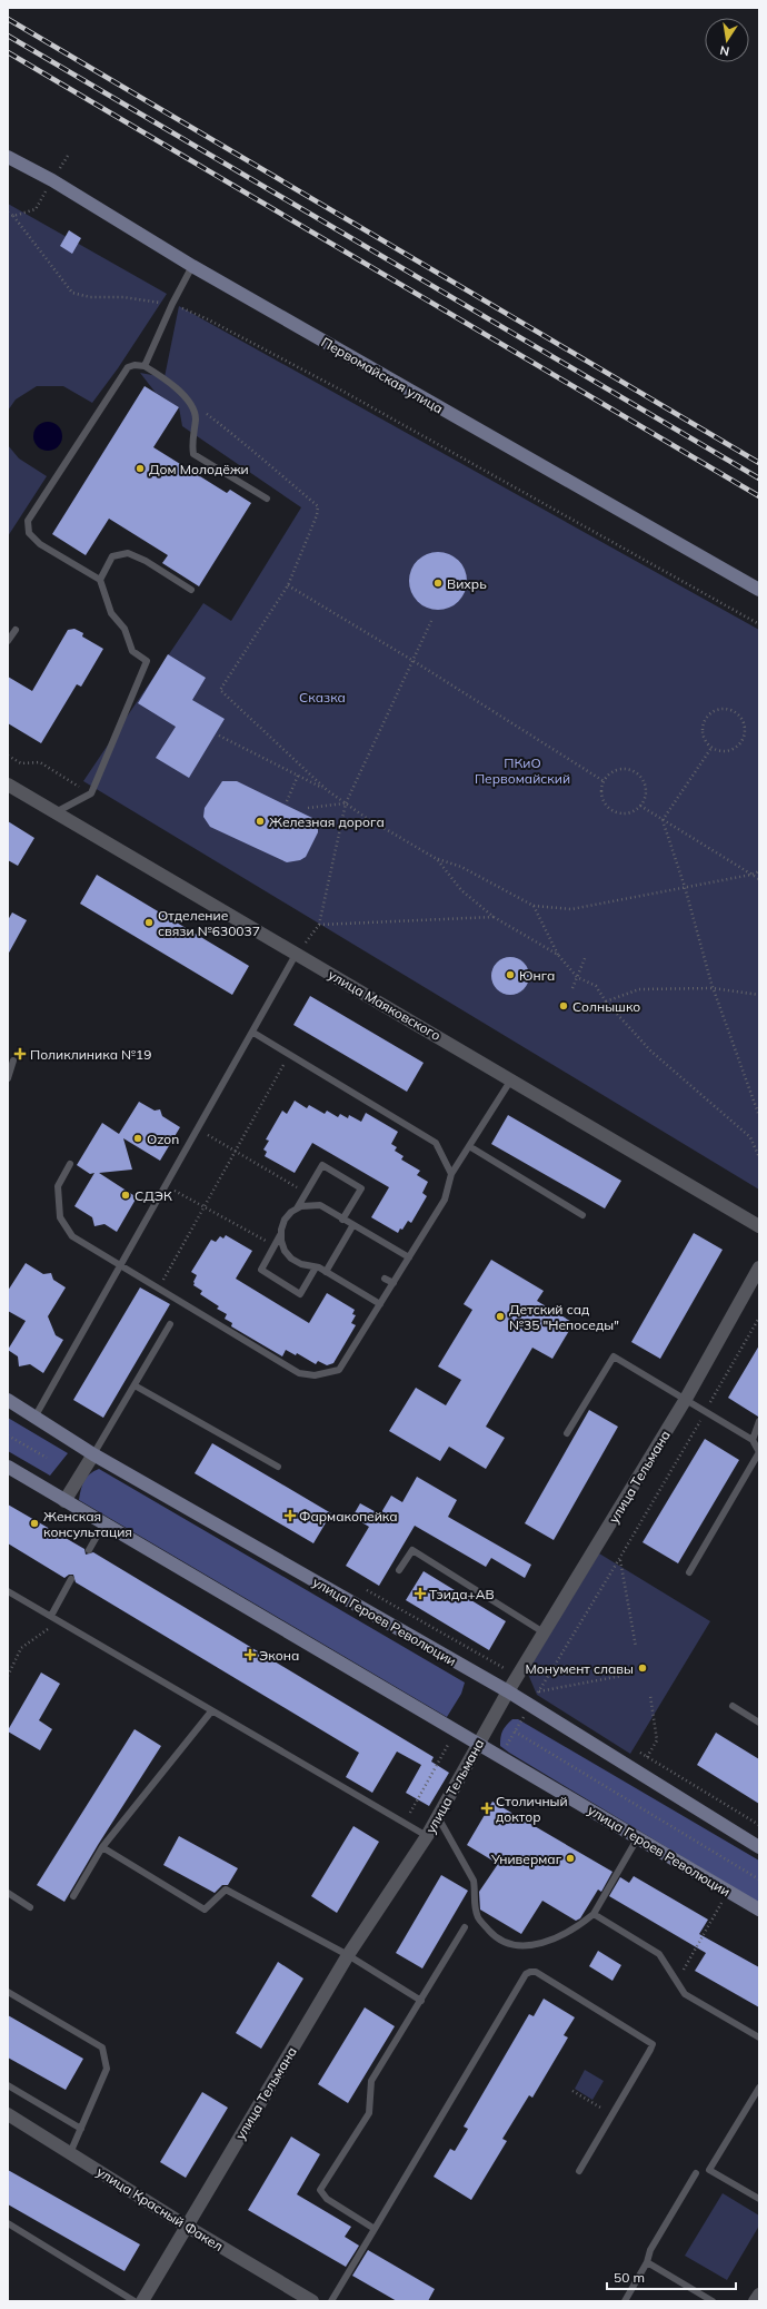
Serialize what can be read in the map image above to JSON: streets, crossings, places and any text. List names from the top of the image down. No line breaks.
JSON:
{"streets":{"street":["Первомайская улица","улица Маяковского","улица Тельмана","улица Героев Революции","улица Красный Факел"]},"crossings":[["улица Тельмана","улица Героев Революции"],["улица Тельмана","улица Красный Факел"]],"parks":["Сказка","ПКиО Первомайский"],"places":{"other":["Дом Молодёжи","Вихрь","Железная дорога","Отделение связи №630037","Юнга","Солнышко","Ozon","СДЭК","Детский сад №35 \"Непоседы\"","Женская консультация","Монумент славы","Универмаг"],"health":["Поликлиника №19","Фармакопейка","Тэида+АВ","Экона","Столичный доктор"]},"scale_bar":"50 m","north":"bottom"}
